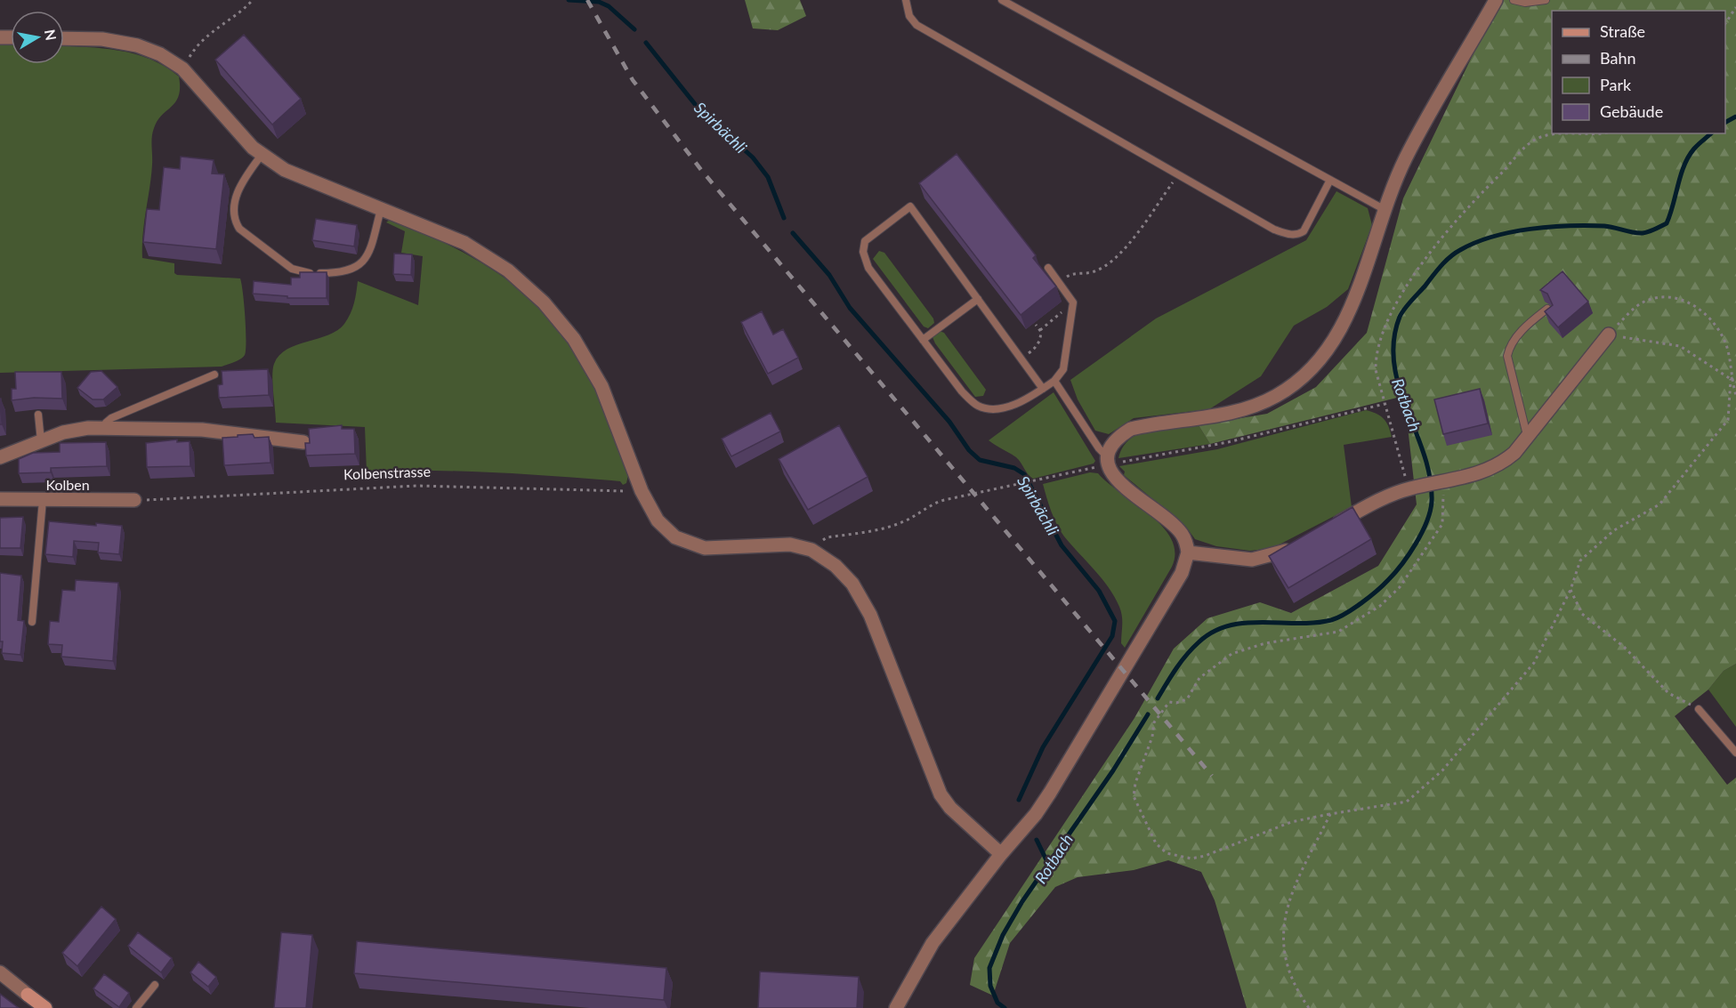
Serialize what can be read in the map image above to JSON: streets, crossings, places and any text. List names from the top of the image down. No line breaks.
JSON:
{"streets":{"street":["Kolben"],"path":["Kolbenstrasse"]},"crossings":[["Kolbenstrasse","Kolben"]],"water":["Spirbächli","Rotbach"],"legend":["Straße","Bahn","Park","Gebäude"],"north":"right"}
